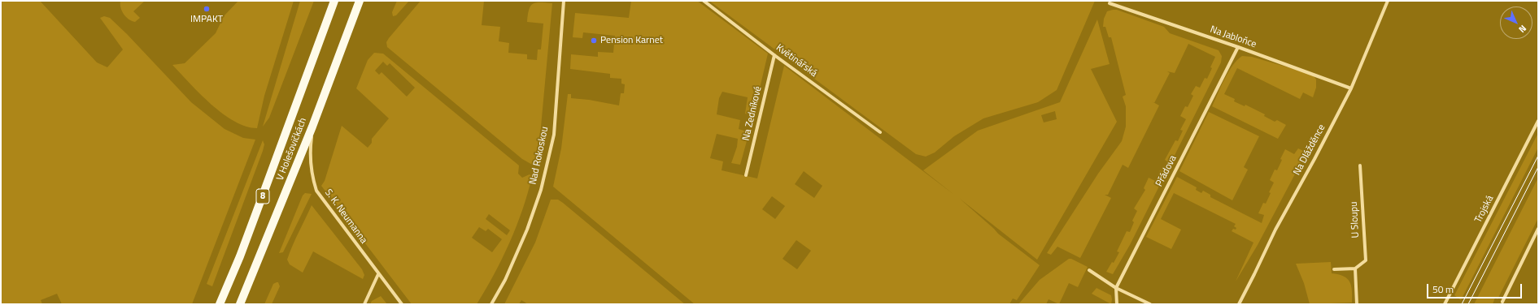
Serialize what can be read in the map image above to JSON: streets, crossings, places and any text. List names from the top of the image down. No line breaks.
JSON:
{"streets":{"main road":["V Holešovičkách","8"],"street":["Na Jabloňce","Květinářská","Na Zedníkové","Na Dlážděnce","Nad Rokoskou","Přádova","Trojská","S. K. Neumanna","U Sloupu"]},"crossings":[["Na Jabloňce","Na Dlážděnce"],["Na Jabloňce","Přádova"],["Květinářská","Na Zedníkové"],["V Holešovičkách","S. K. Neumanna"]],"places":["IMPAKT","Pension Karnet"],"scale_bar":"50 m","north":"bottom right"}
